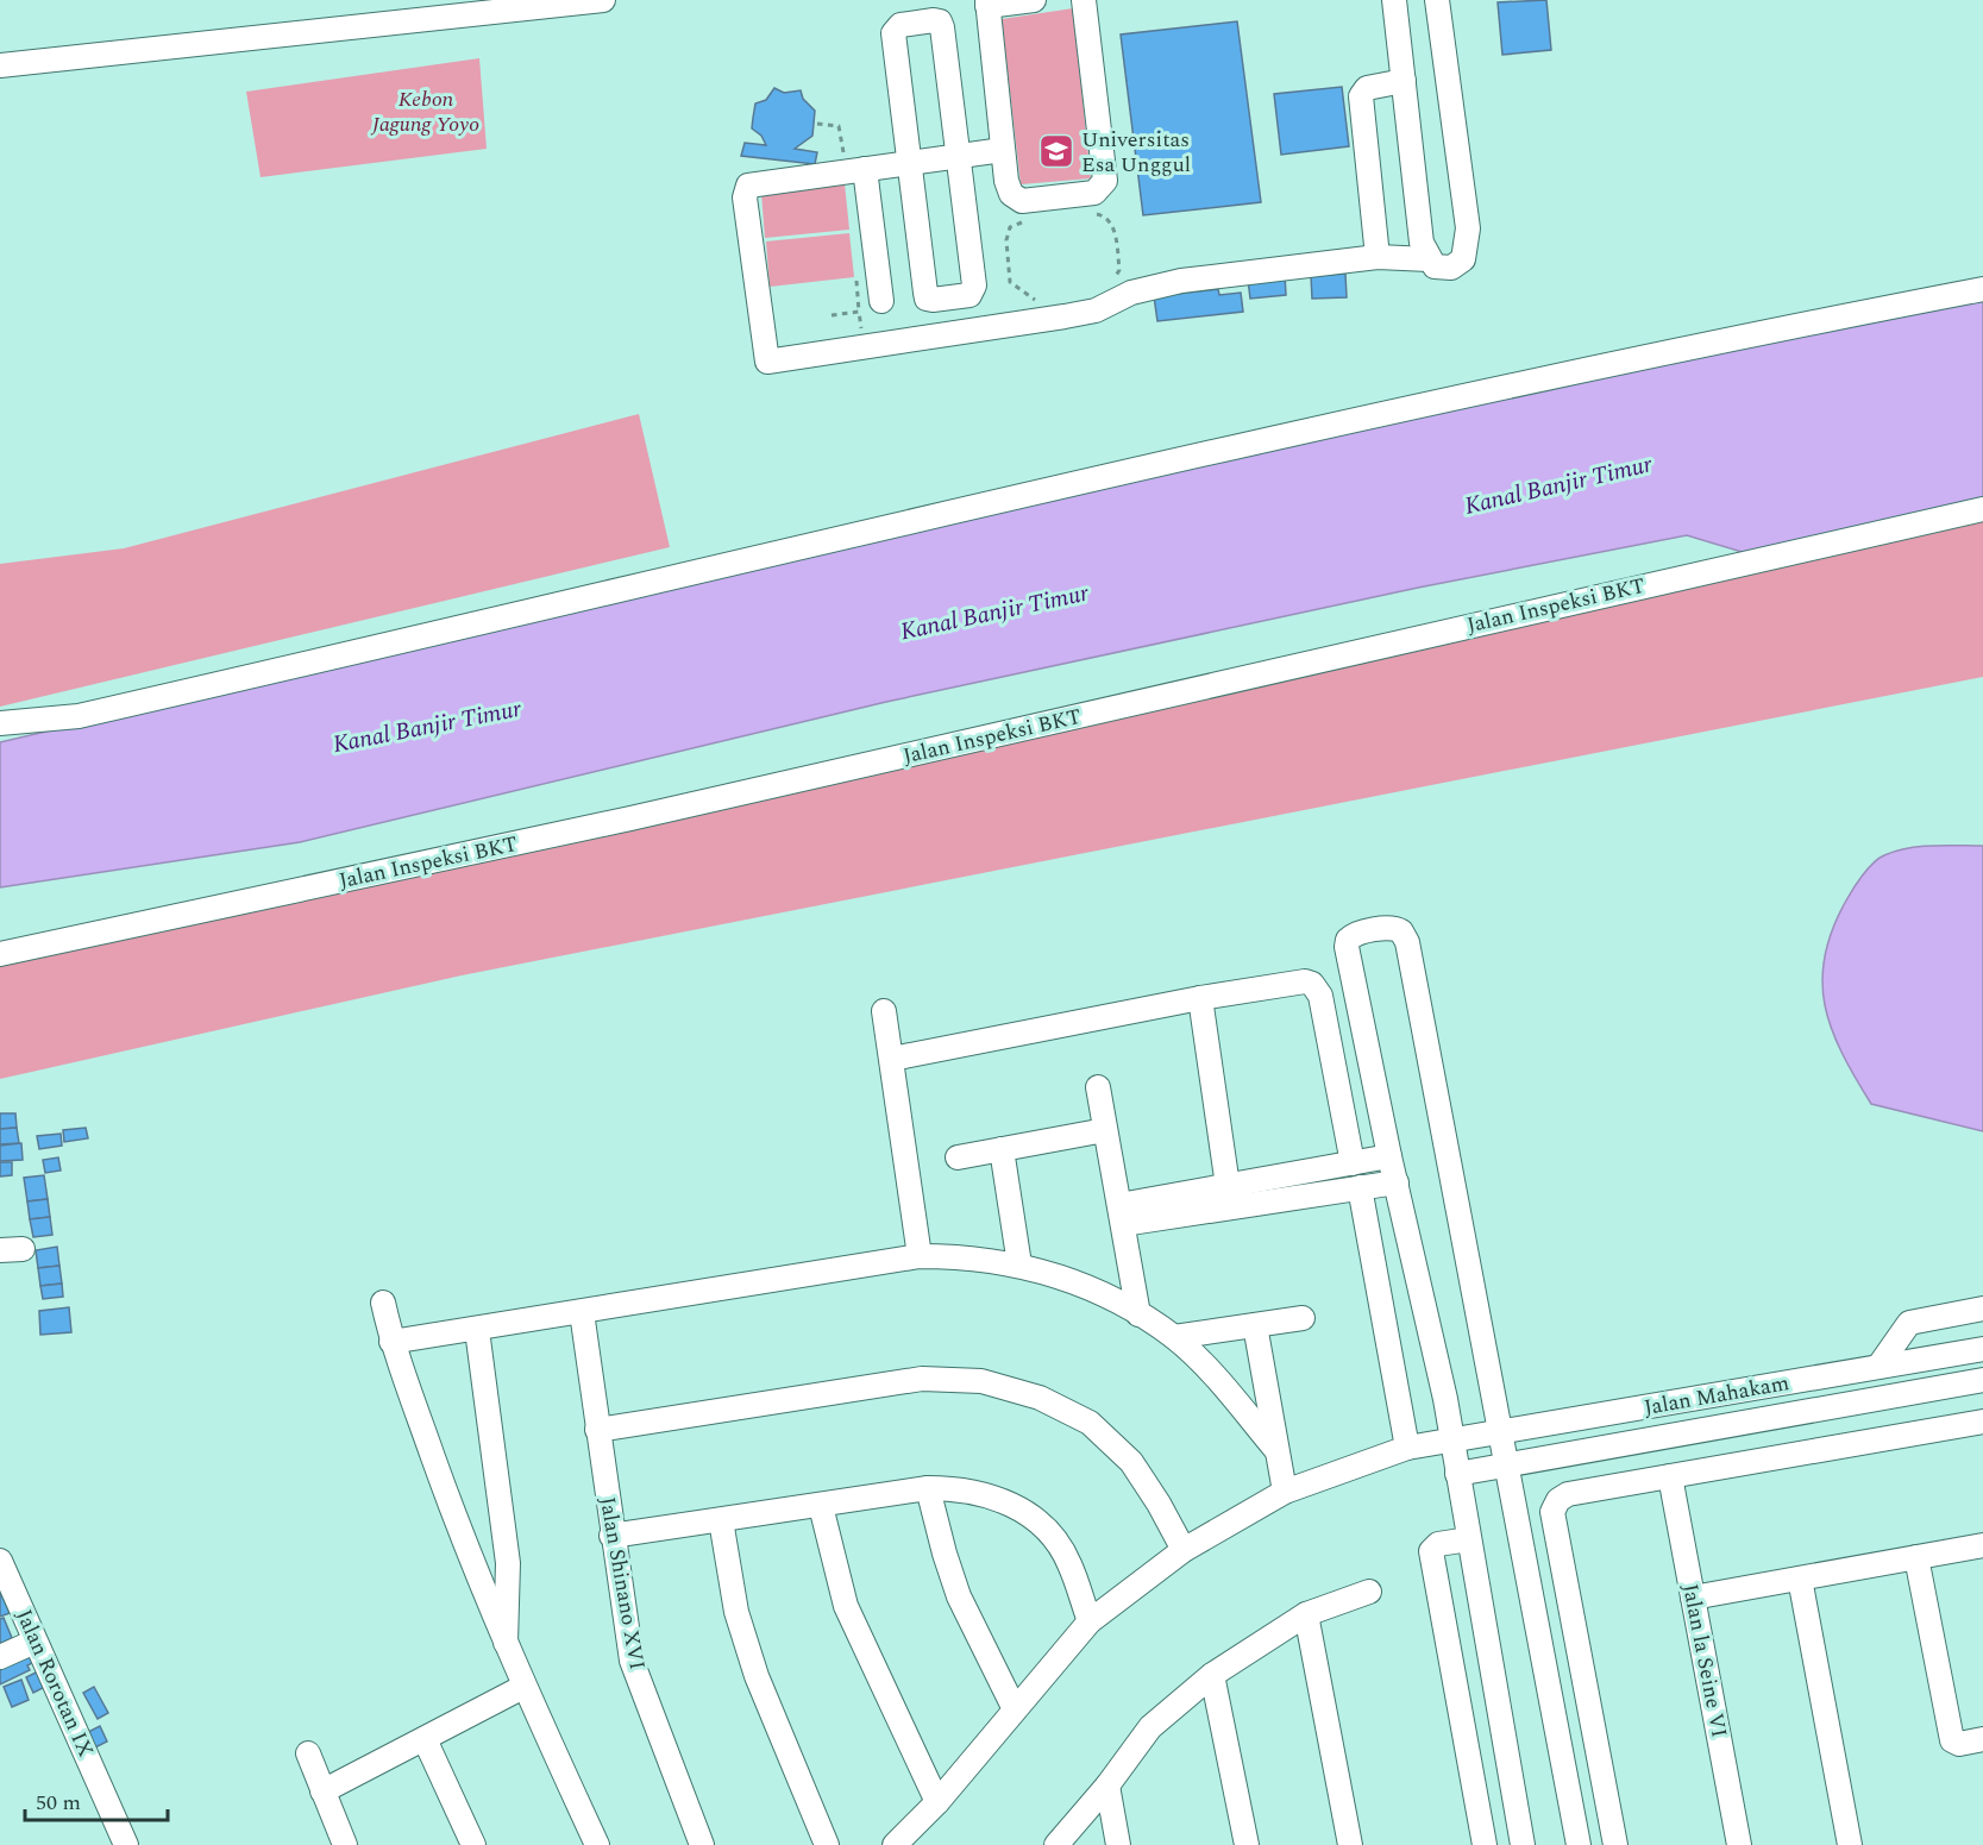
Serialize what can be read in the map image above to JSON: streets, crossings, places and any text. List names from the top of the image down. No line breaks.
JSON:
{"streets":{"street":["Jalan Inspeksi BKT","Jalan Mahakam","Jalan Shinano XVI","Jalan la Seine VI","Jalan Rorotan IX"]},"water":["Kanal Banjir Timur"],"parks":["Kebon Jagung Yoyo"],"places":{"school or university":["Universitas Esa Unggul"]},"scale_bar":"50 m"}
